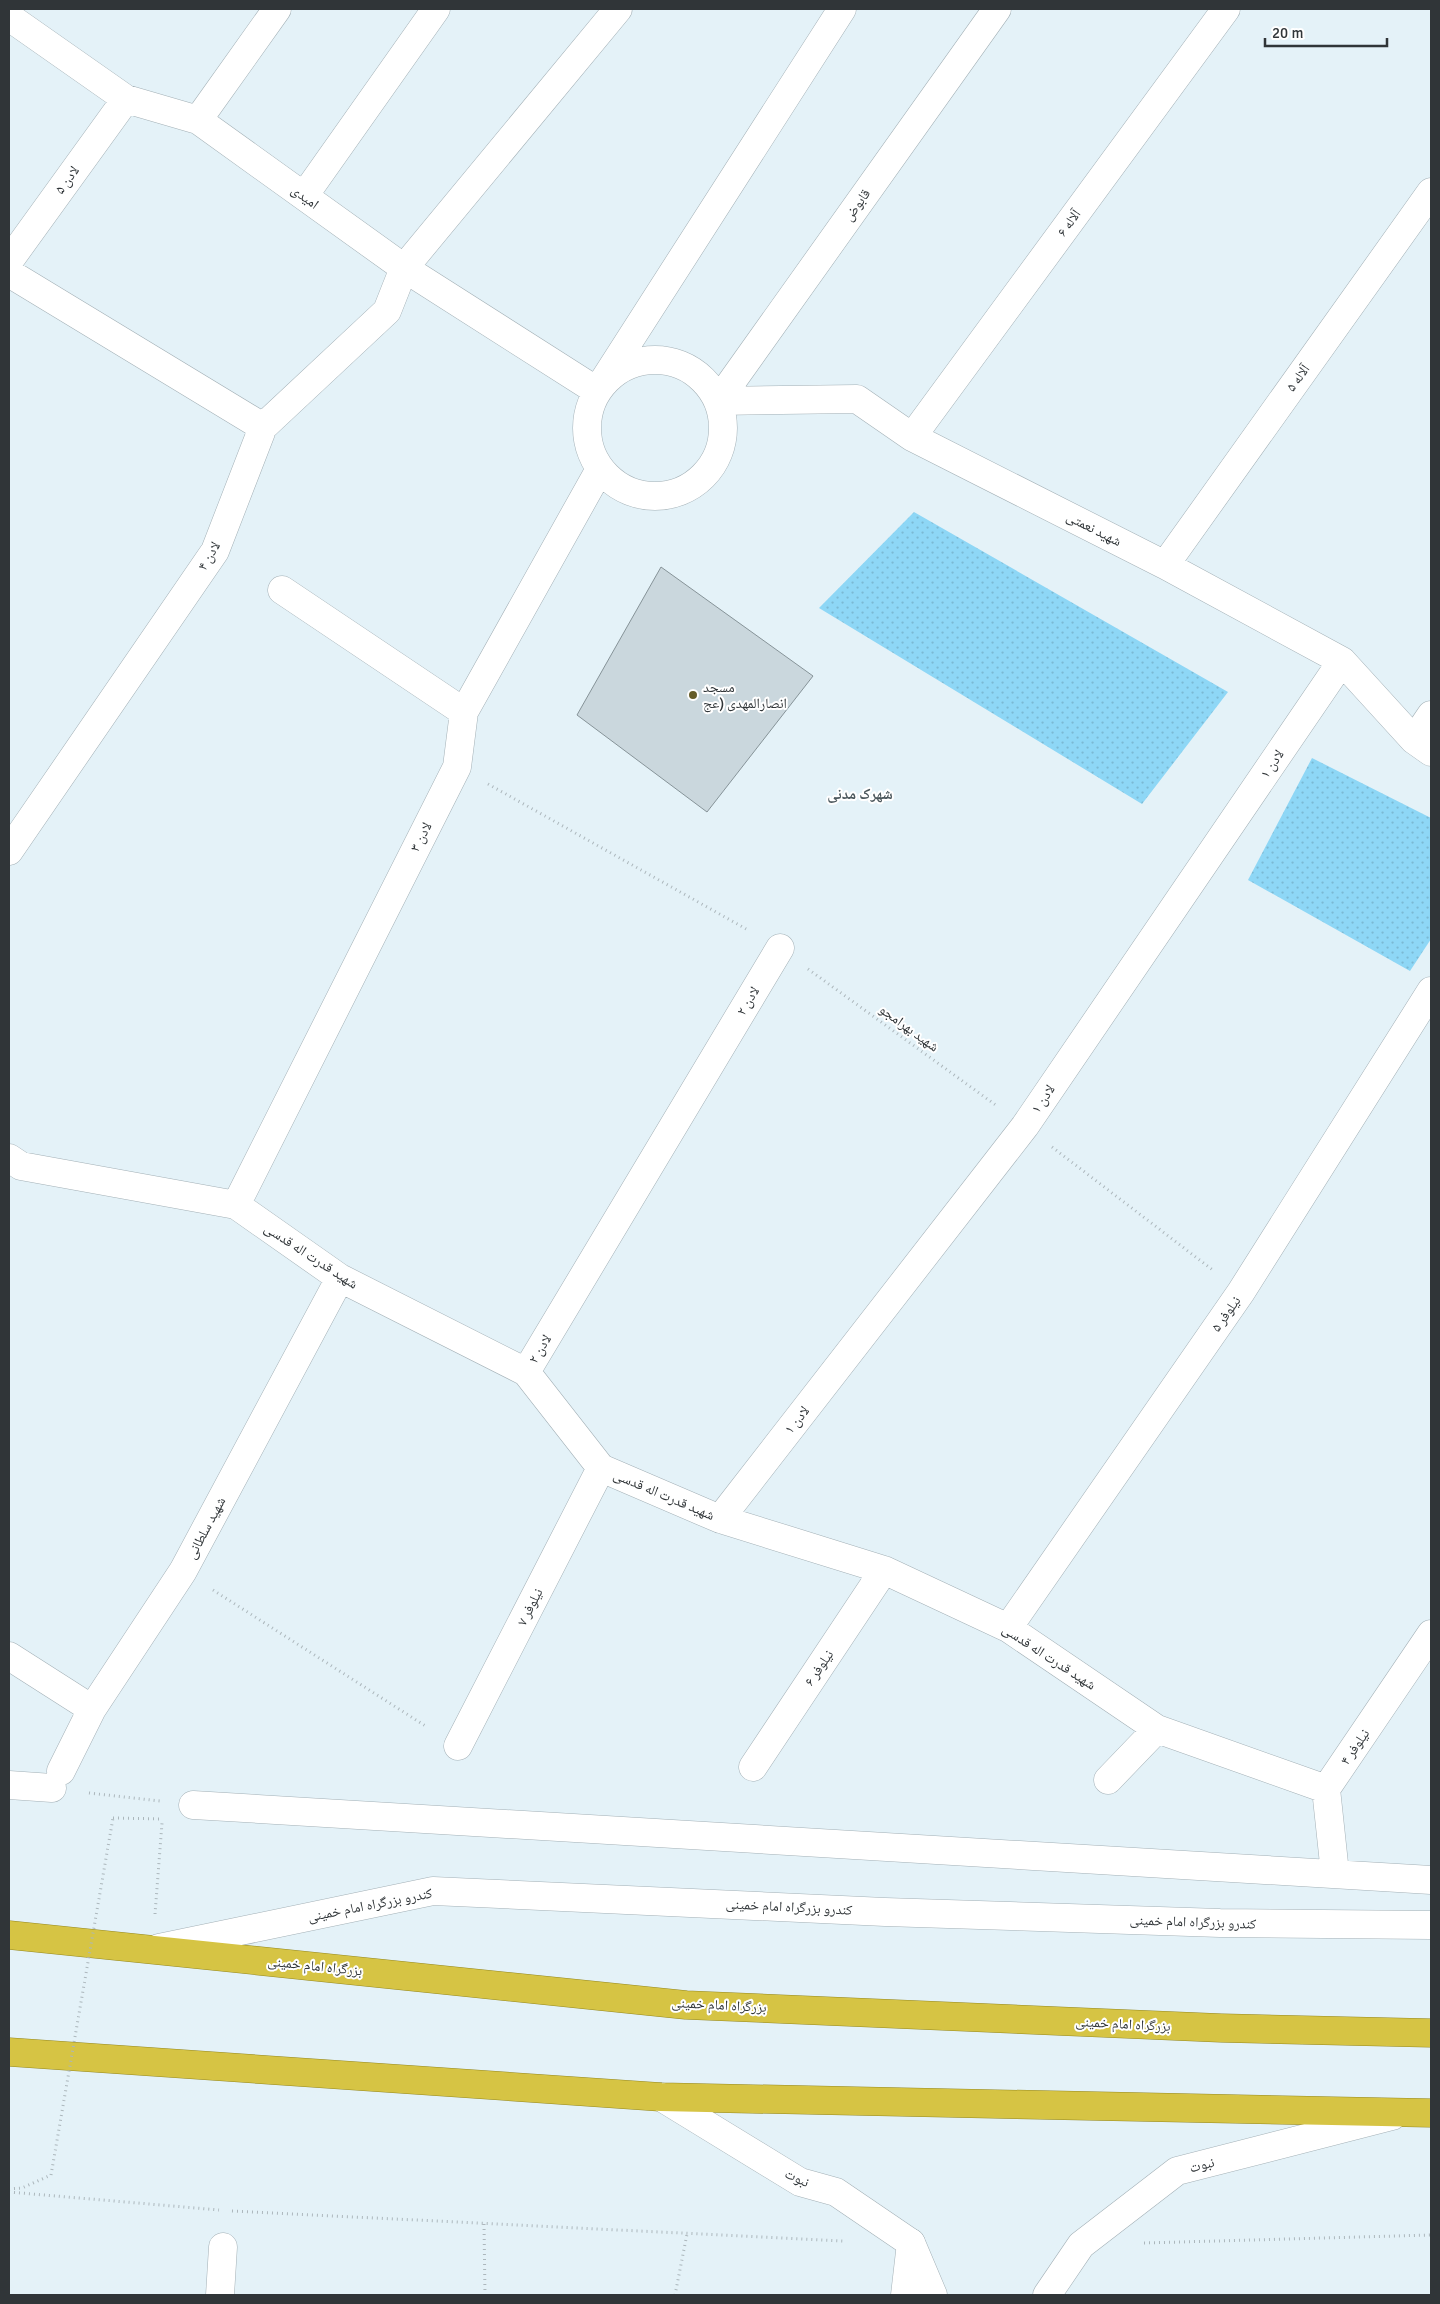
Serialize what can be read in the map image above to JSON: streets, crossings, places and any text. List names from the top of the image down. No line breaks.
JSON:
{"streets":{"highway":["بزرگراه امام خمینی"],"street":["لادن ۵","امیدی","قابوض","آلاله ۶","آلاله ۵","شهید نعمتی","لادن ۴","لادن ۱","لادن ۳","لادن ۲","شهید قدرت اله قدسی","نیلوفر ۵","شهید سلطانی","نیلوفر ۷","نیلوفر ۶","نیلوفر ۴","کندرو بزرگراه امام خمینی","نبوت"],"path":["شهید بهرامجو"]},"crossings":[["لادن ۵","امیدی"],["امیدی","قابوض"],["امیدی","شهید نعمتی"],["امیدی","لادن ۴"],["امیدی","لادن ۳"],["قابوض","شهید نعمتی"],["قابوض","لادن ۳"],["آلاله ۶","شهید نعمتی"],["آلاله ۵","شهید نعمتی"],["شهید نعمتی","لادن ۱"],["شهید نعمتی","لادن ۳"],["لادن ۱","شهید بهرامجو"],["لادن ۱","شهید قدرت اله قدسی"],["لادن ۳","شهید قدرت اله قدسی"],["لادن ۲","شهید بهرامجو"],["لادن ۲","شهید قدرت اله قدسی"],["شهید بهرامجو","نیلوفر ۵"],["شهید قدرت اله قدسی","نیلوفر ۵"],["شهید قدرت اله قدسی","شهید سلطانی"],["شهید قدرت اله قدسی","نیلوفر ۷"],["شهید قدرت اله قدسی","نیلوفر ۶"],["شهید قدرت اله قدسی","نیلوفر ۴"],["کندرو بزرگراه امام خمینی","بزرگراه امام خمینی"]],"districts":["شهرک مدنی"],"places":["مسجد انصارالمهدی (عج"],"scale_bar":"20 m"}
